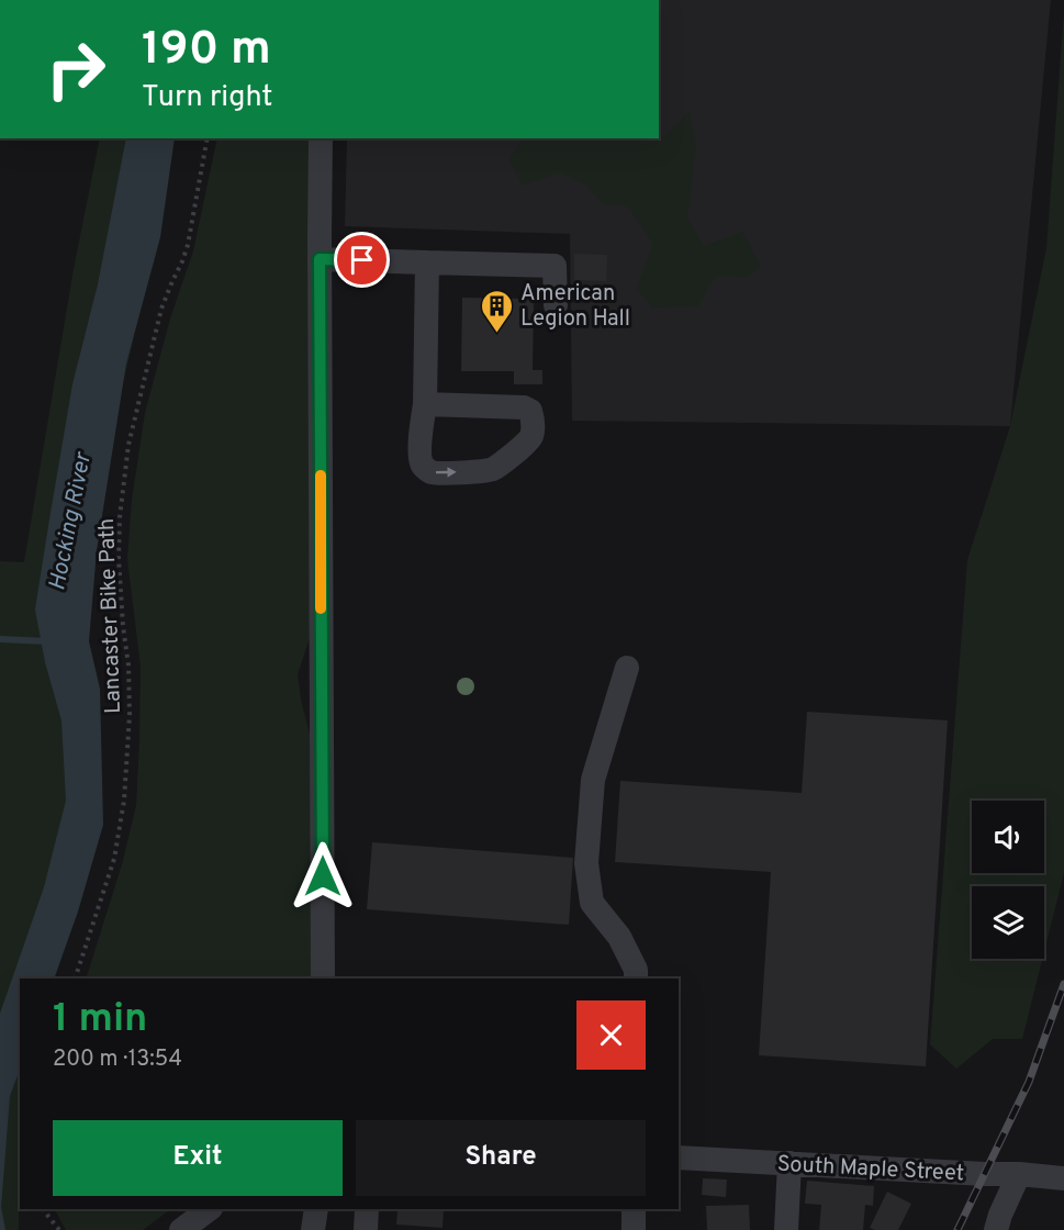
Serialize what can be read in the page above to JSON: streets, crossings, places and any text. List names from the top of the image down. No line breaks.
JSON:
{"streets":{"street":["South Maple Street"],"path":["Lancaster Bike Path"]},"water":["Hocking River"],"places":{"building":["American Legion Hall"]},"page":{"turn":["190 m","Turn right"],"heading":["1 min","200 m · 13:54"],"buttons":["Exit","Share"]}}
